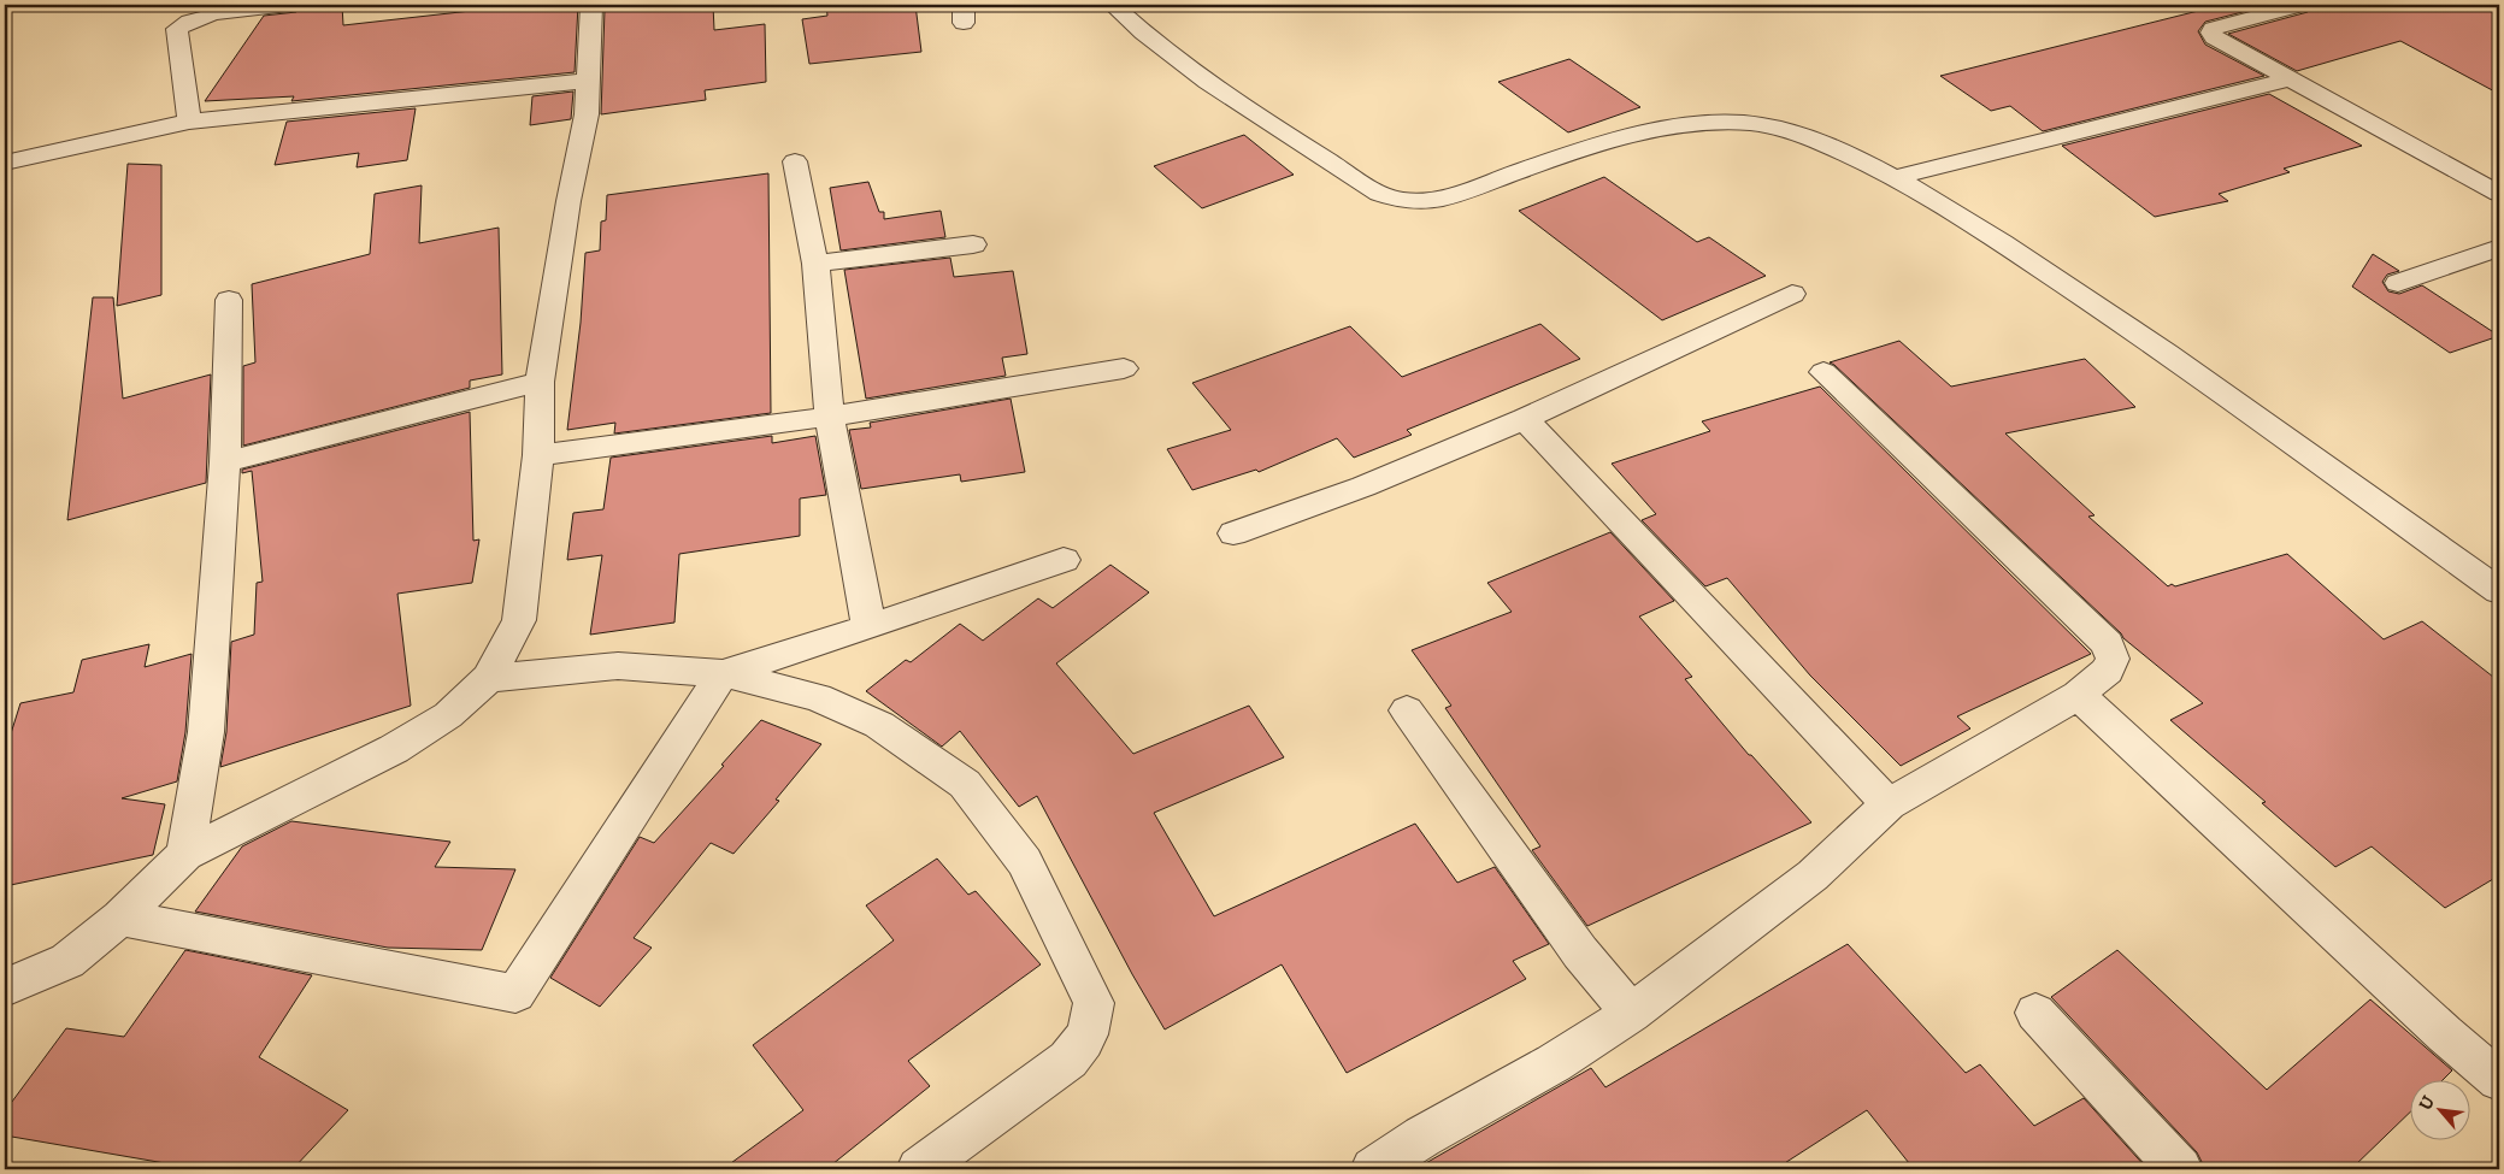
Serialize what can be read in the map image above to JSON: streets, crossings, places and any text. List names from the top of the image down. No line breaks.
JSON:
{"north":"top left"}
